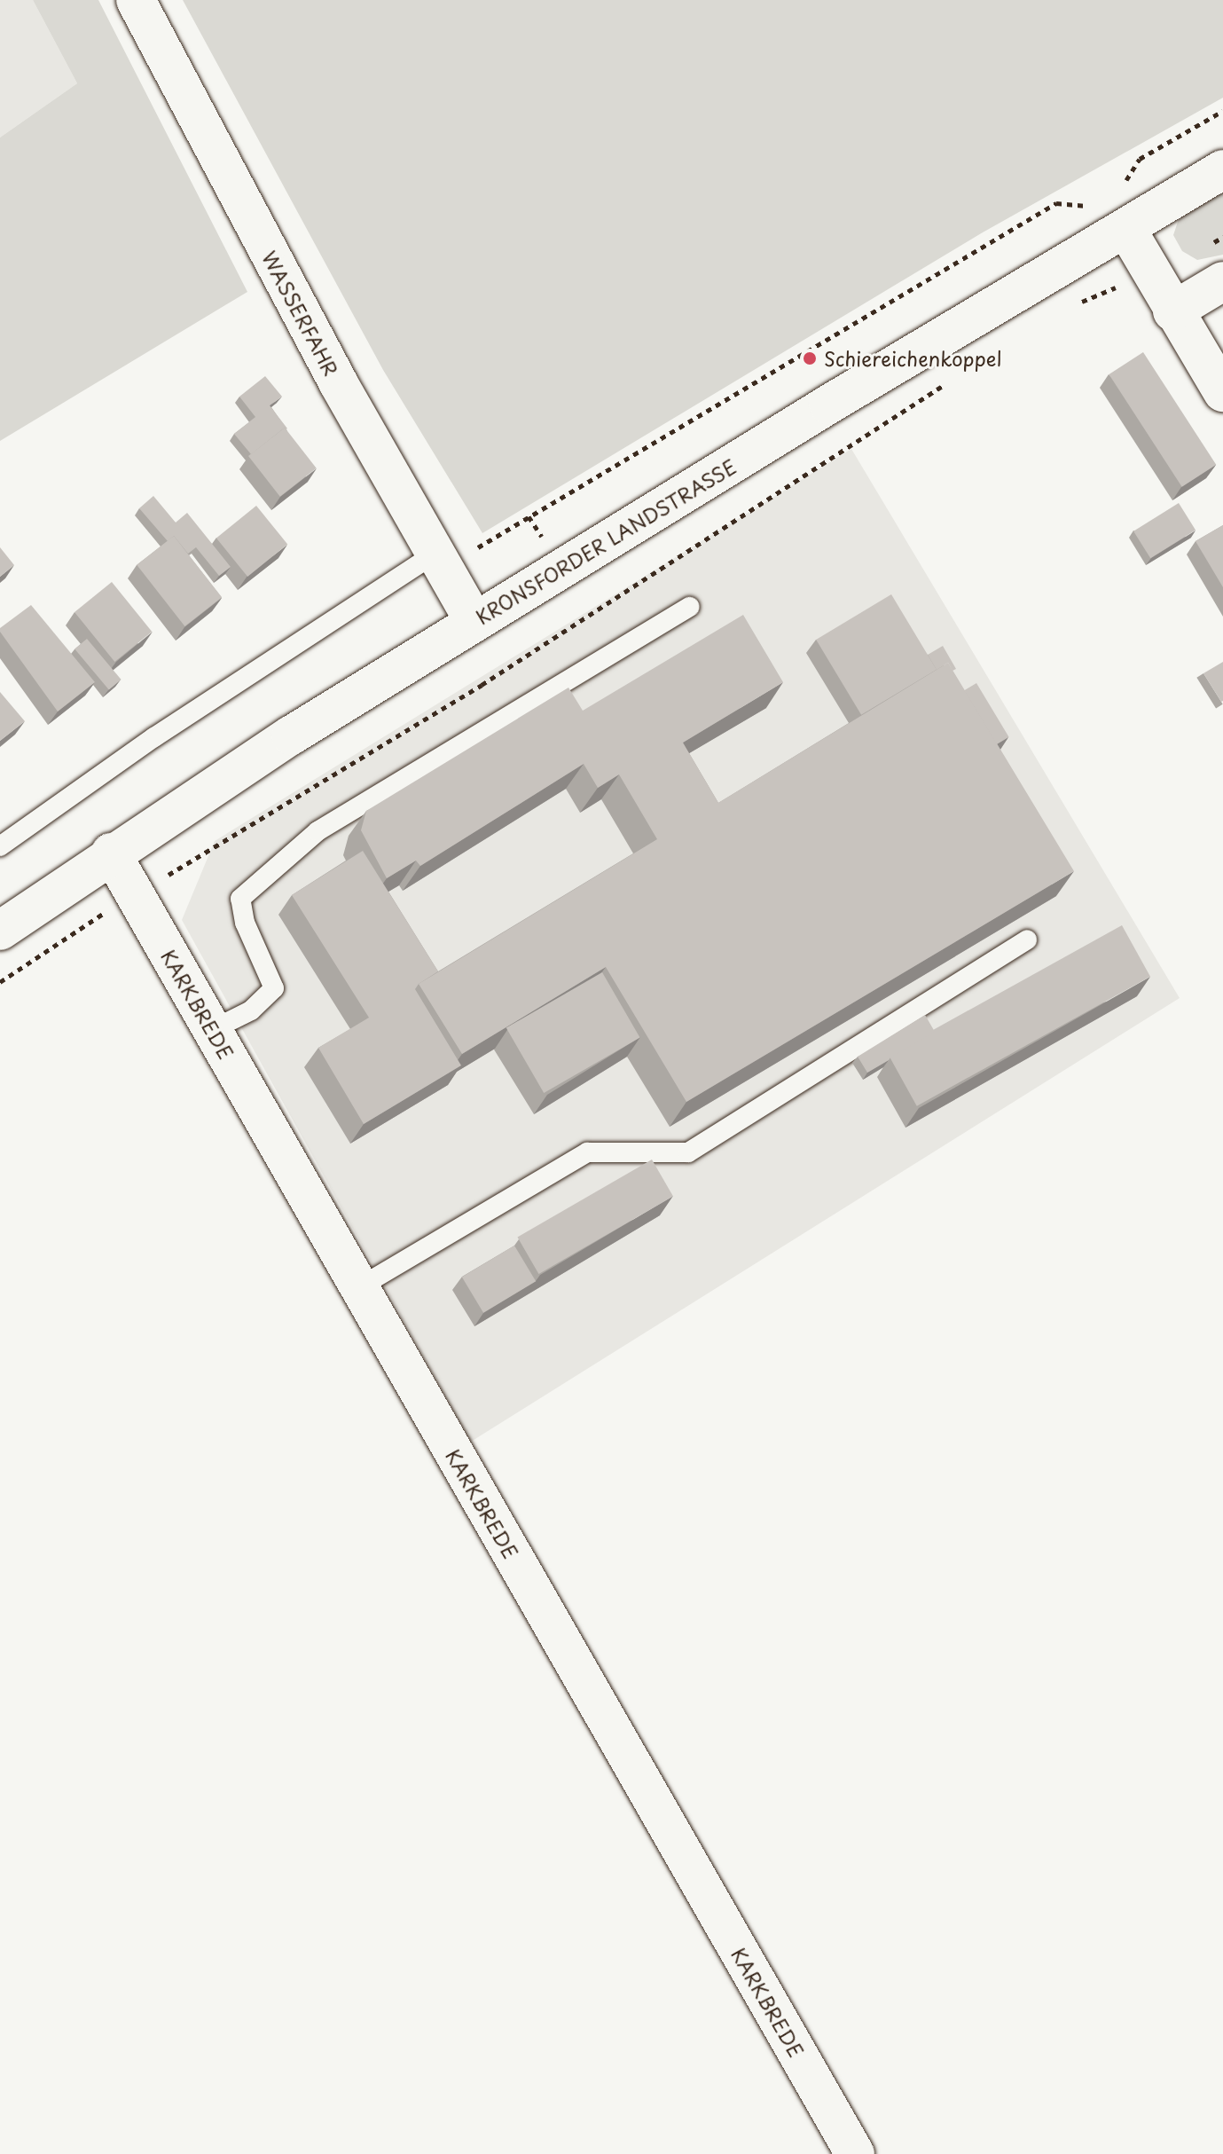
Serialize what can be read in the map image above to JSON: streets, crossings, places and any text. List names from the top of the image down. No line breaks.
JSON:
{"streets":{"street":["WASSERFAHR","KRONSFORDER LANDSTRASSE","KARKBREDE"]},"crossings":[["WASSERFAHR","KRONSFORDER LANDSTRASSE"],["KRONSFORDER LANDSTRASSE","KARKBREDE"]],"places":["Schiereichenkoppel"]}
